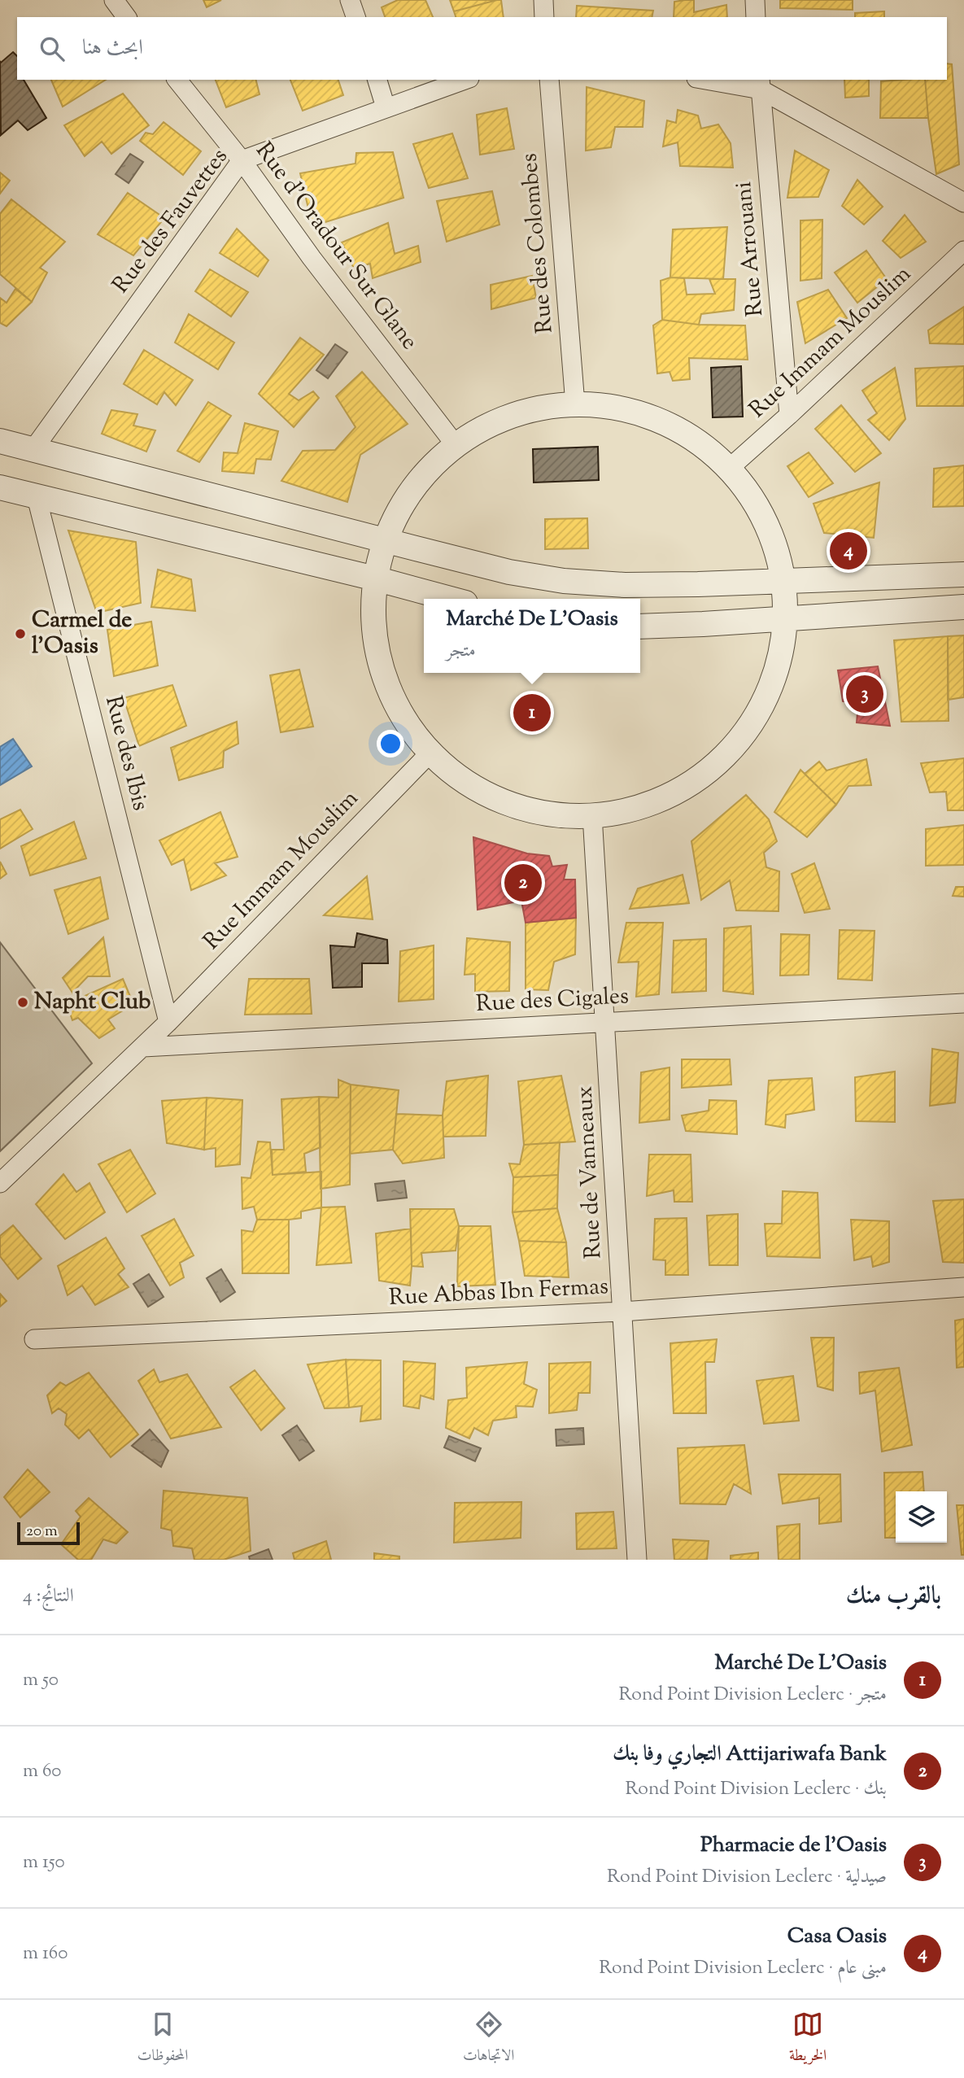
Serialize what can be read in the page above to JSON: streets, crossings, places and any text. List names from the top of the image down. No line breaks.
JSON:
{"streets":{"street":["Rue des Fauvettes","Rue des Colombes","Rue d'Oradour Sur Glane","Rue Arrouani","Rue Immam Mouslim","Rue des Ibis","Rue des Cigales","Rue de Vanneaux","Rue Abbas Ibn Fermas"]},"crossings":[["Rue des Fauvettes","Rue d'Oradour Sur Glane"],["Rue Arrouani","Rue Immam Mouslim"],["Rue Immam Mouslim","Rue des Ibis"],["Rue Immam Mouslim","Rue des Cigales"],["Rue des Cigales","Rue de Vanneaux"],["Rue de Vanneaux","Rue Abbas Ibn Fermas"]],"places":["Carmel de l'Oasis","Napht Club"],"scale_bar":"20 m","page":{"search":"ابحث هنا","pins":["4","3","1","2"],"popup":["Marché De L'Oasis","متجر"],"scale":"20 m","heading":["بالقرب منك","النتائج: 4"],"list":[{"mark":"1","name":"Marché De L'Oasis","note":"متجر · Rond Point Division Leclerc","value":"50 m"},{"mark":"2","name":"Attijariwafa Bank التجاري وفا بنك","note":"بنك · Rond Point Division Leclerc","value":"60 m"},{"mark":"3","name":"Pharmacie de l'Oasis","note":"صيدلية · Rond Point Division Leclerc","value":"150 m"},{"mark":"4","name":"Casa Oasis","note":"مبنى عام · Rond Point Division Leclerc","value":"160 m"}],"nav":["الخريطة","الاتجاهات","المحفوظات"]}}
